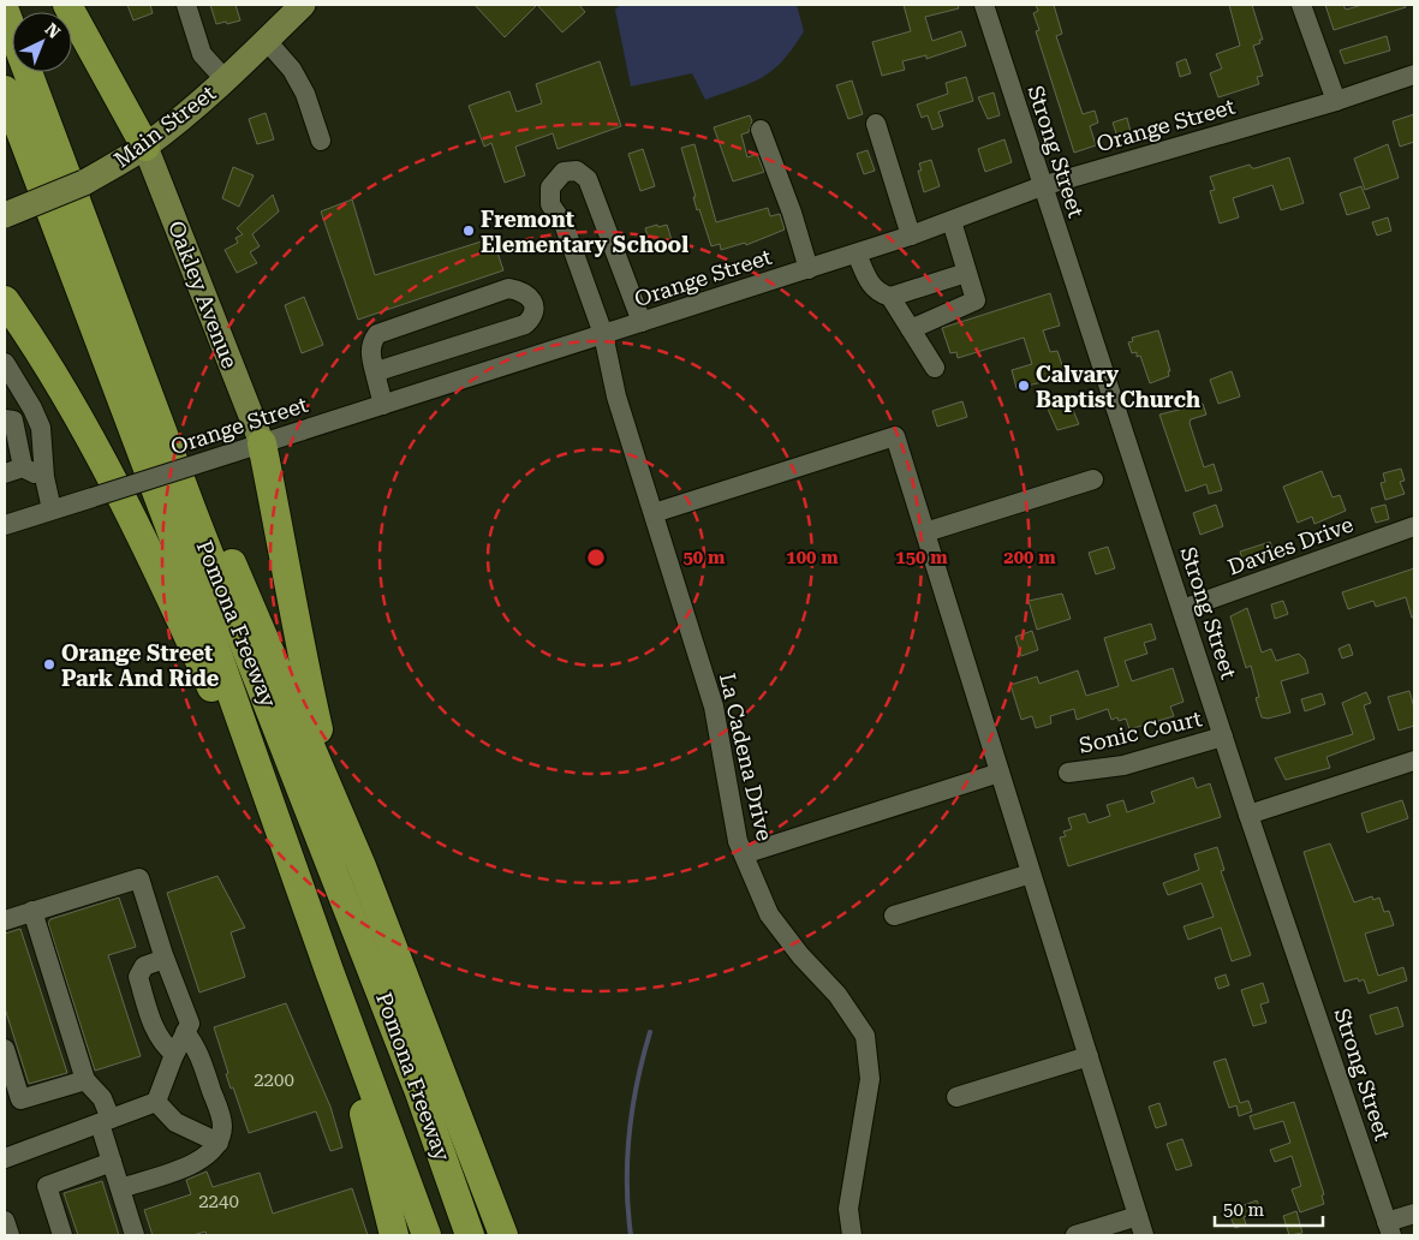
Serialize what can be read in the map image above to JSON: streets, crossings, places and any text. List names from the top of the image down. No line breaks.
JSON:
{"streets":{"highway":["Pomona Freeway"],"main road":["Main Street","Oakley Avenue"],"street":["Orange Street","Strong Street","Davies Drive","Sonic Court","La Cadena Drive"]},"crossings":[["Orange Street","Strong Street"],["Orange Street","Oakley Avenue"],["Orange Street","La Cadena Drive"],["Main Street","Oakley Avenue"],["Strong Street","Davies Drive"],["Strong Street","Sonic Court"]],"places":["Fremont Elementary School","Calvary Baptist Church","Orange Street Park And Ride"],"house_numbers":["2200","2240"],"scale_bar":"50 m","north":"top right","rings":["50 m","100 m","150 m","200 m"]}
